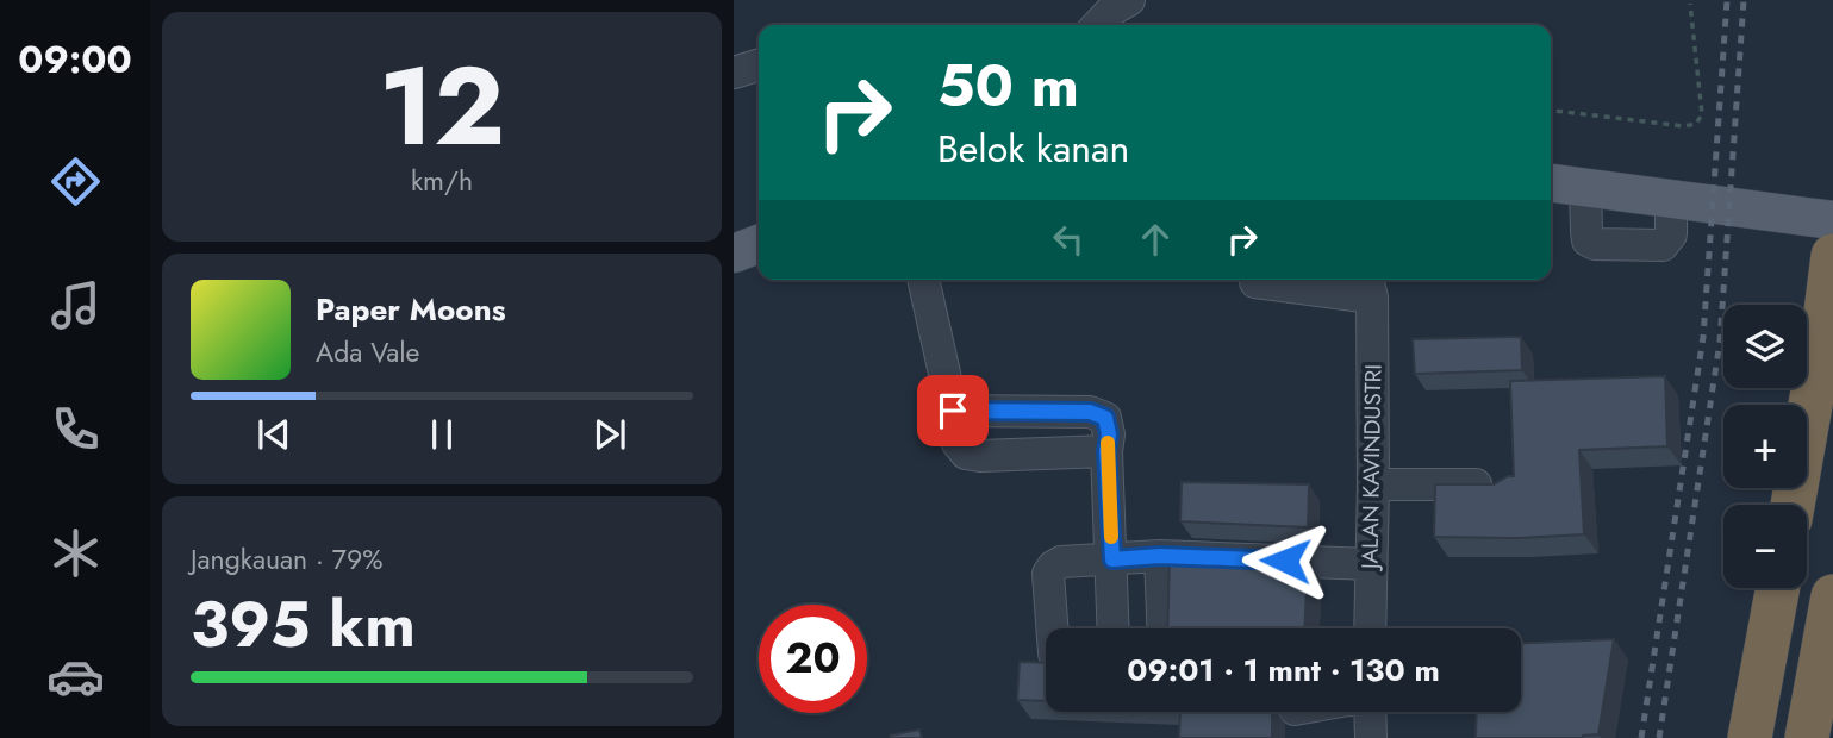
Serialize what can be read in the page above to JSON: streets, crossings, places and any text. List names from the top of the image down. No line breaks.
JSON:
{"streets":{"street":["JALAN KAVINDUSTRI"]},"page":{"tabs":"09:00","tile":[["12","km/h"],["Jangkauan · 79%","395 km"]],"turn":["50 m","Belok kanan"],"song":["Paper Moons","Ada Vale"],"map_buttons":["+","−"],"limit":"20","trip":"09:01 · 1 mnt · 130 m"}}
